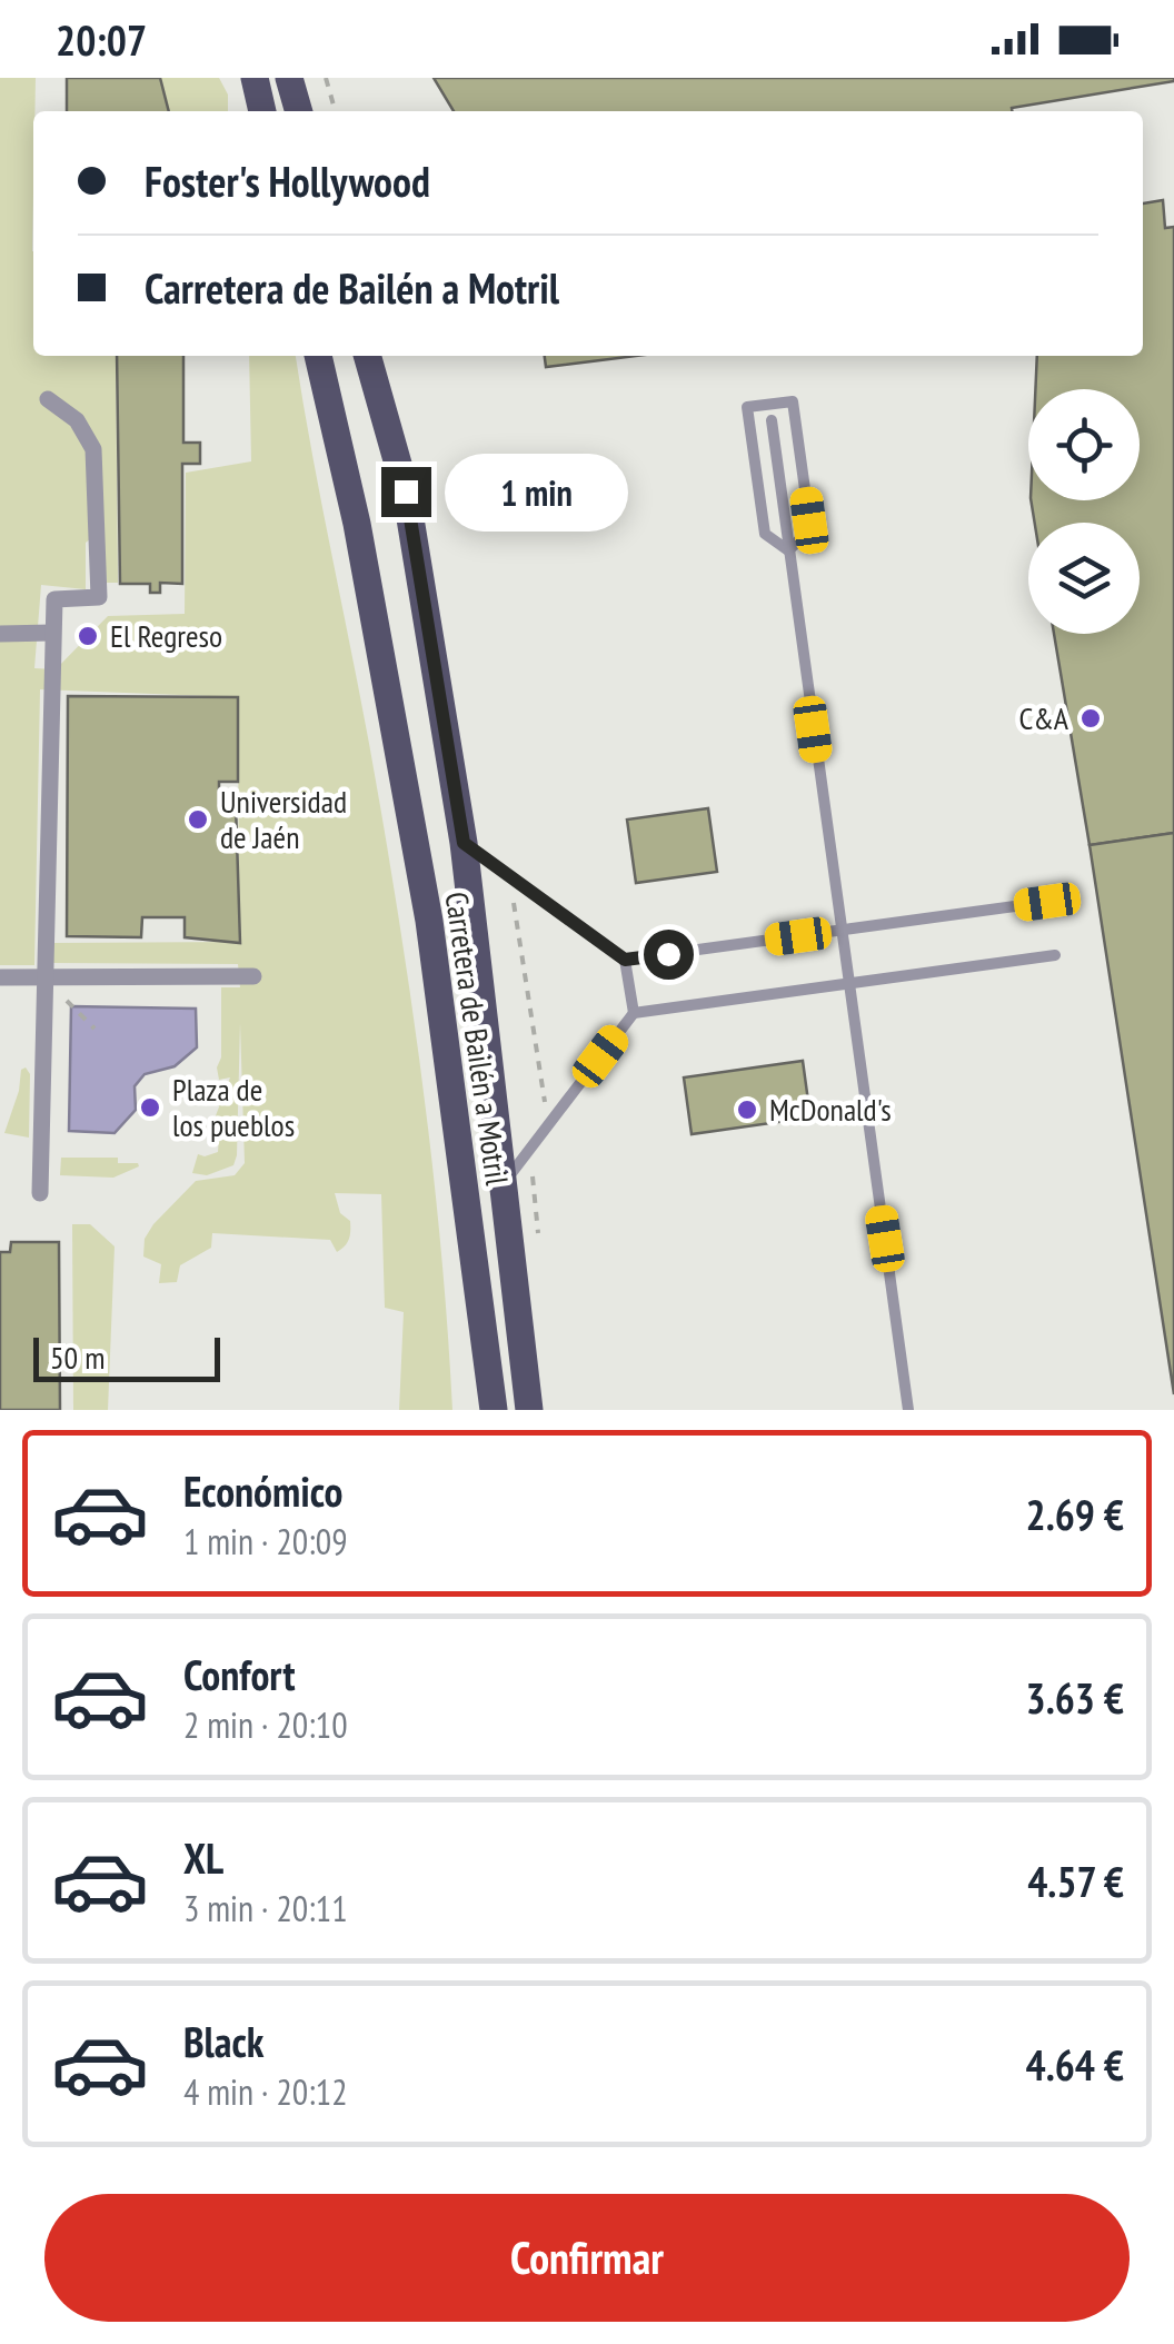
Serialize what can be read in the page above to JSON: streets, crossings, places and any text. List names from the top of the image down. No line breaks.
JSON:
{"streets":{"main road":["Carretera de Bailén a Motril"]},"places":["El Regreso","C&A","Universidad de Jaén","Plaza de los pueblos","McDonald's"],"scale_bar":"50 m","page":{"status":"20:07","banner":["Foster's Hollywood","Carretera de Bailén a Motril"],"bubble":"1 min","scale":"50 m","list":[{"name":"Económico","note":"1 min · 20:09","value":"2.69 €"},{"name":"Confort","note":"2 min · 20:10","value":"3.63 €"},{"name":"XL","note":"3 min · 20:11","value":"4.57 €"},{"name":"Black","note":"4 min · 20:12","value":"4.64 €"}],"buttons":"Confirmar"}}
